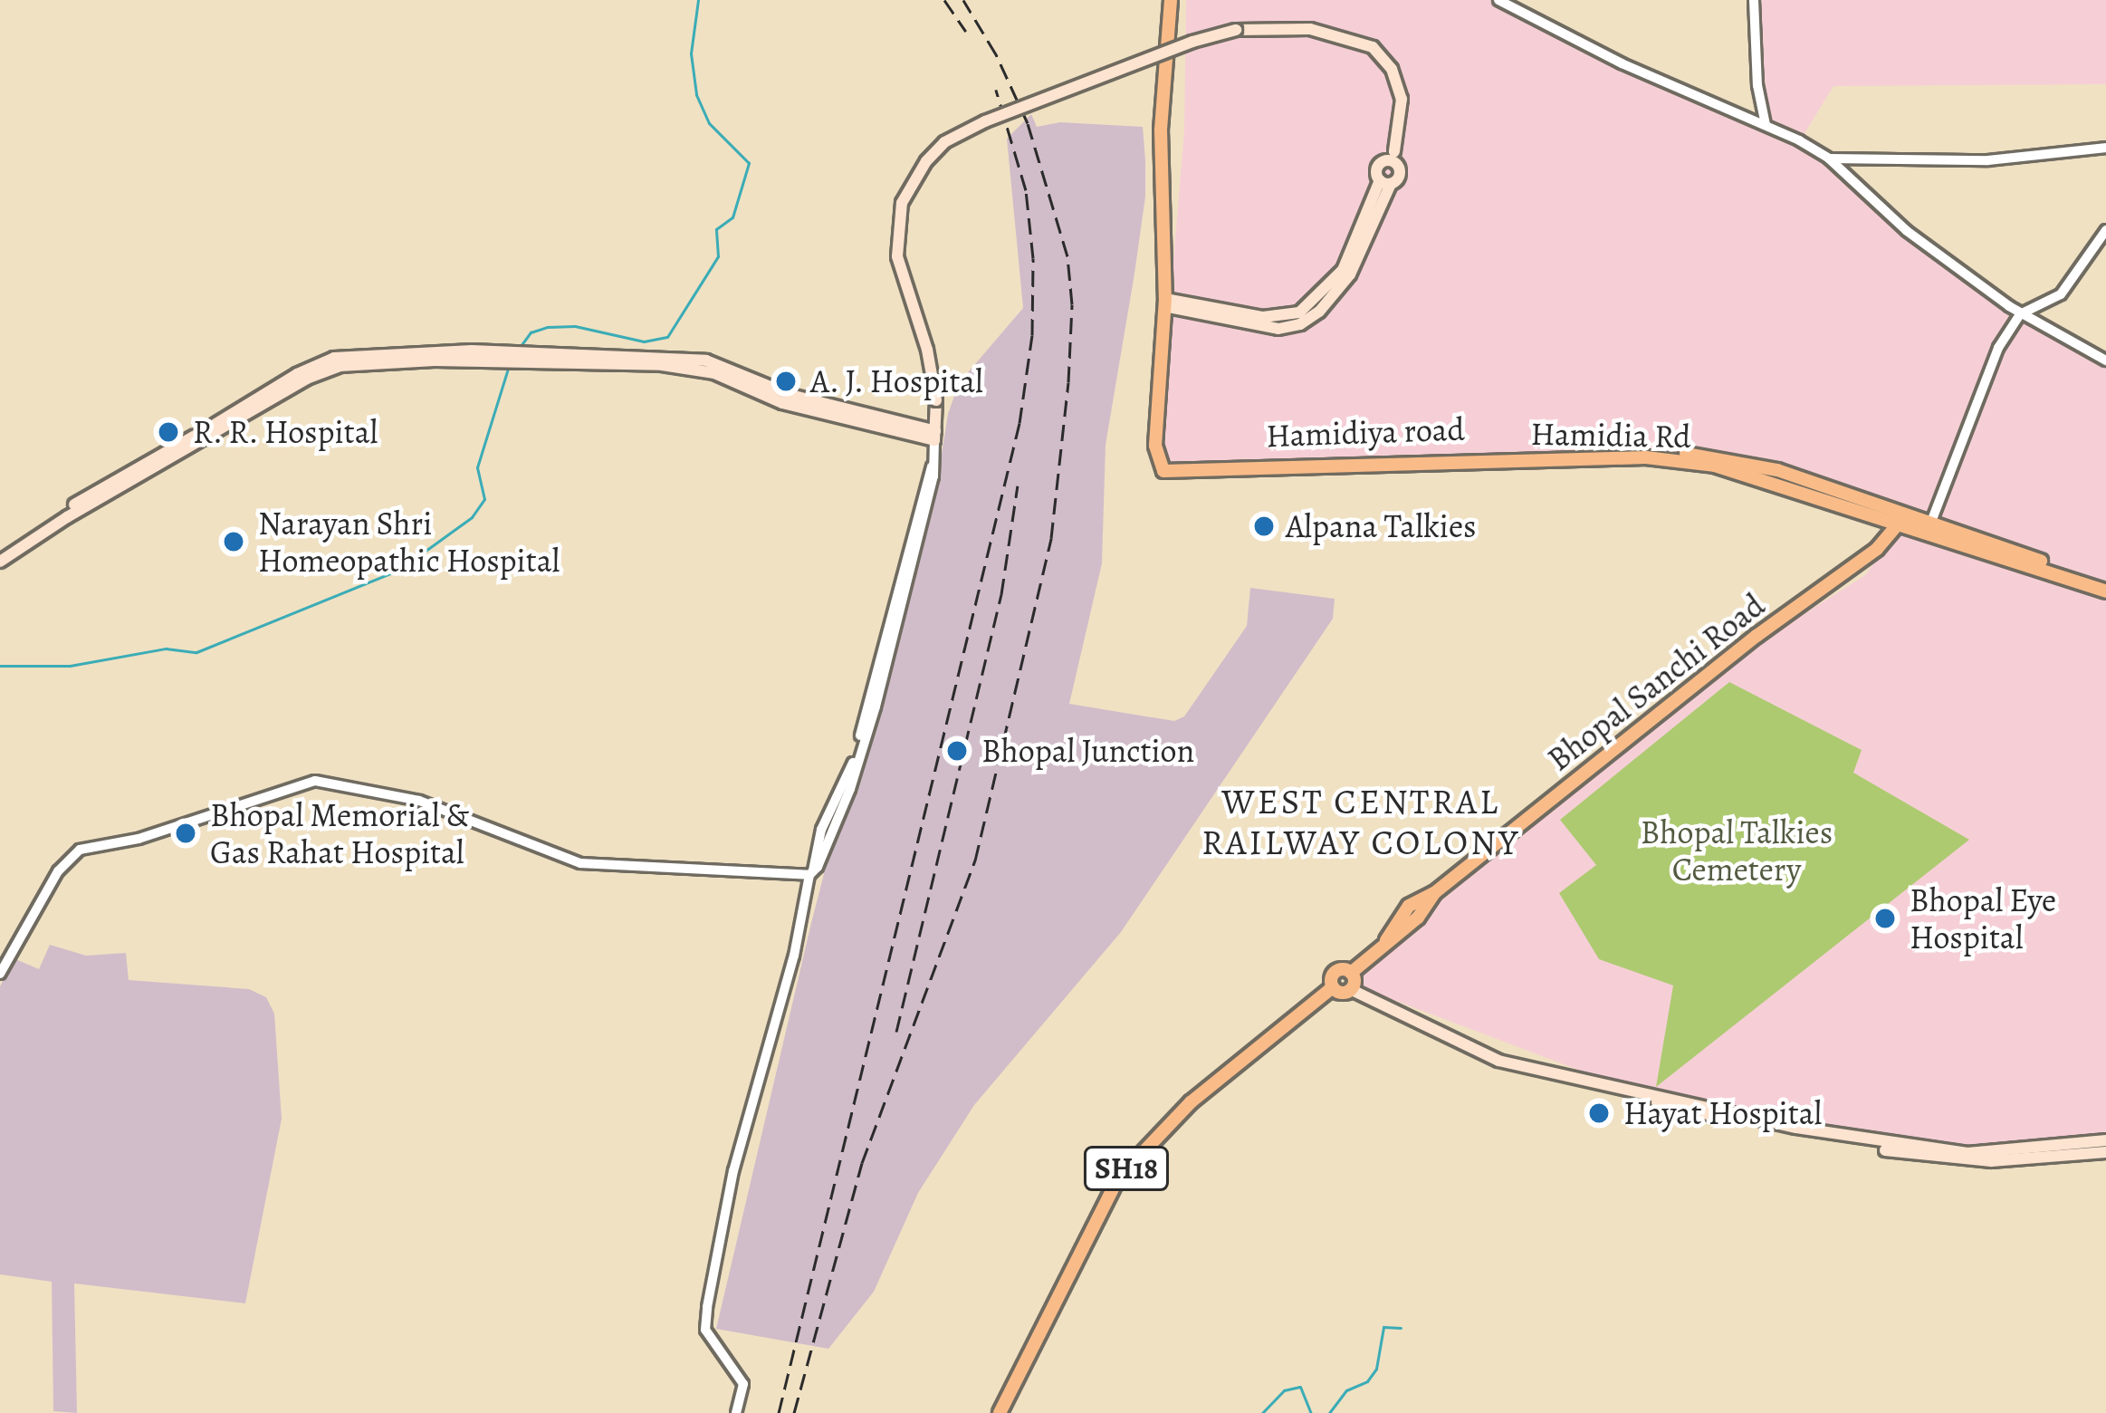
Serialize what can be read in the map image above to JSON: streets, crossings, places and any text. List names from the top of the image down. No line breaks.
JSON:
{"streets":{"main road":["Hamidiya road","Bhopal Sanchi Road","SH18"]},"crossings":[["Hamidiya road","Bhopal Sanchi Road"],["Bhopal Sanchi Road","SH18"]],"districts":["WEST CENTRAL RAILWAY COLONY"],"parks":["Bhopal Talkies Cemetery"],"places":["A. J. Hospital","R. R. Hospital","Alpana Talkies","Narayan Shri Homeopathic Hospital","Bhopal Junction","Bhopal Memorial & Gas Rahat Hospital","Bhopal Eye Hospital","Hayat Hospital"]}
